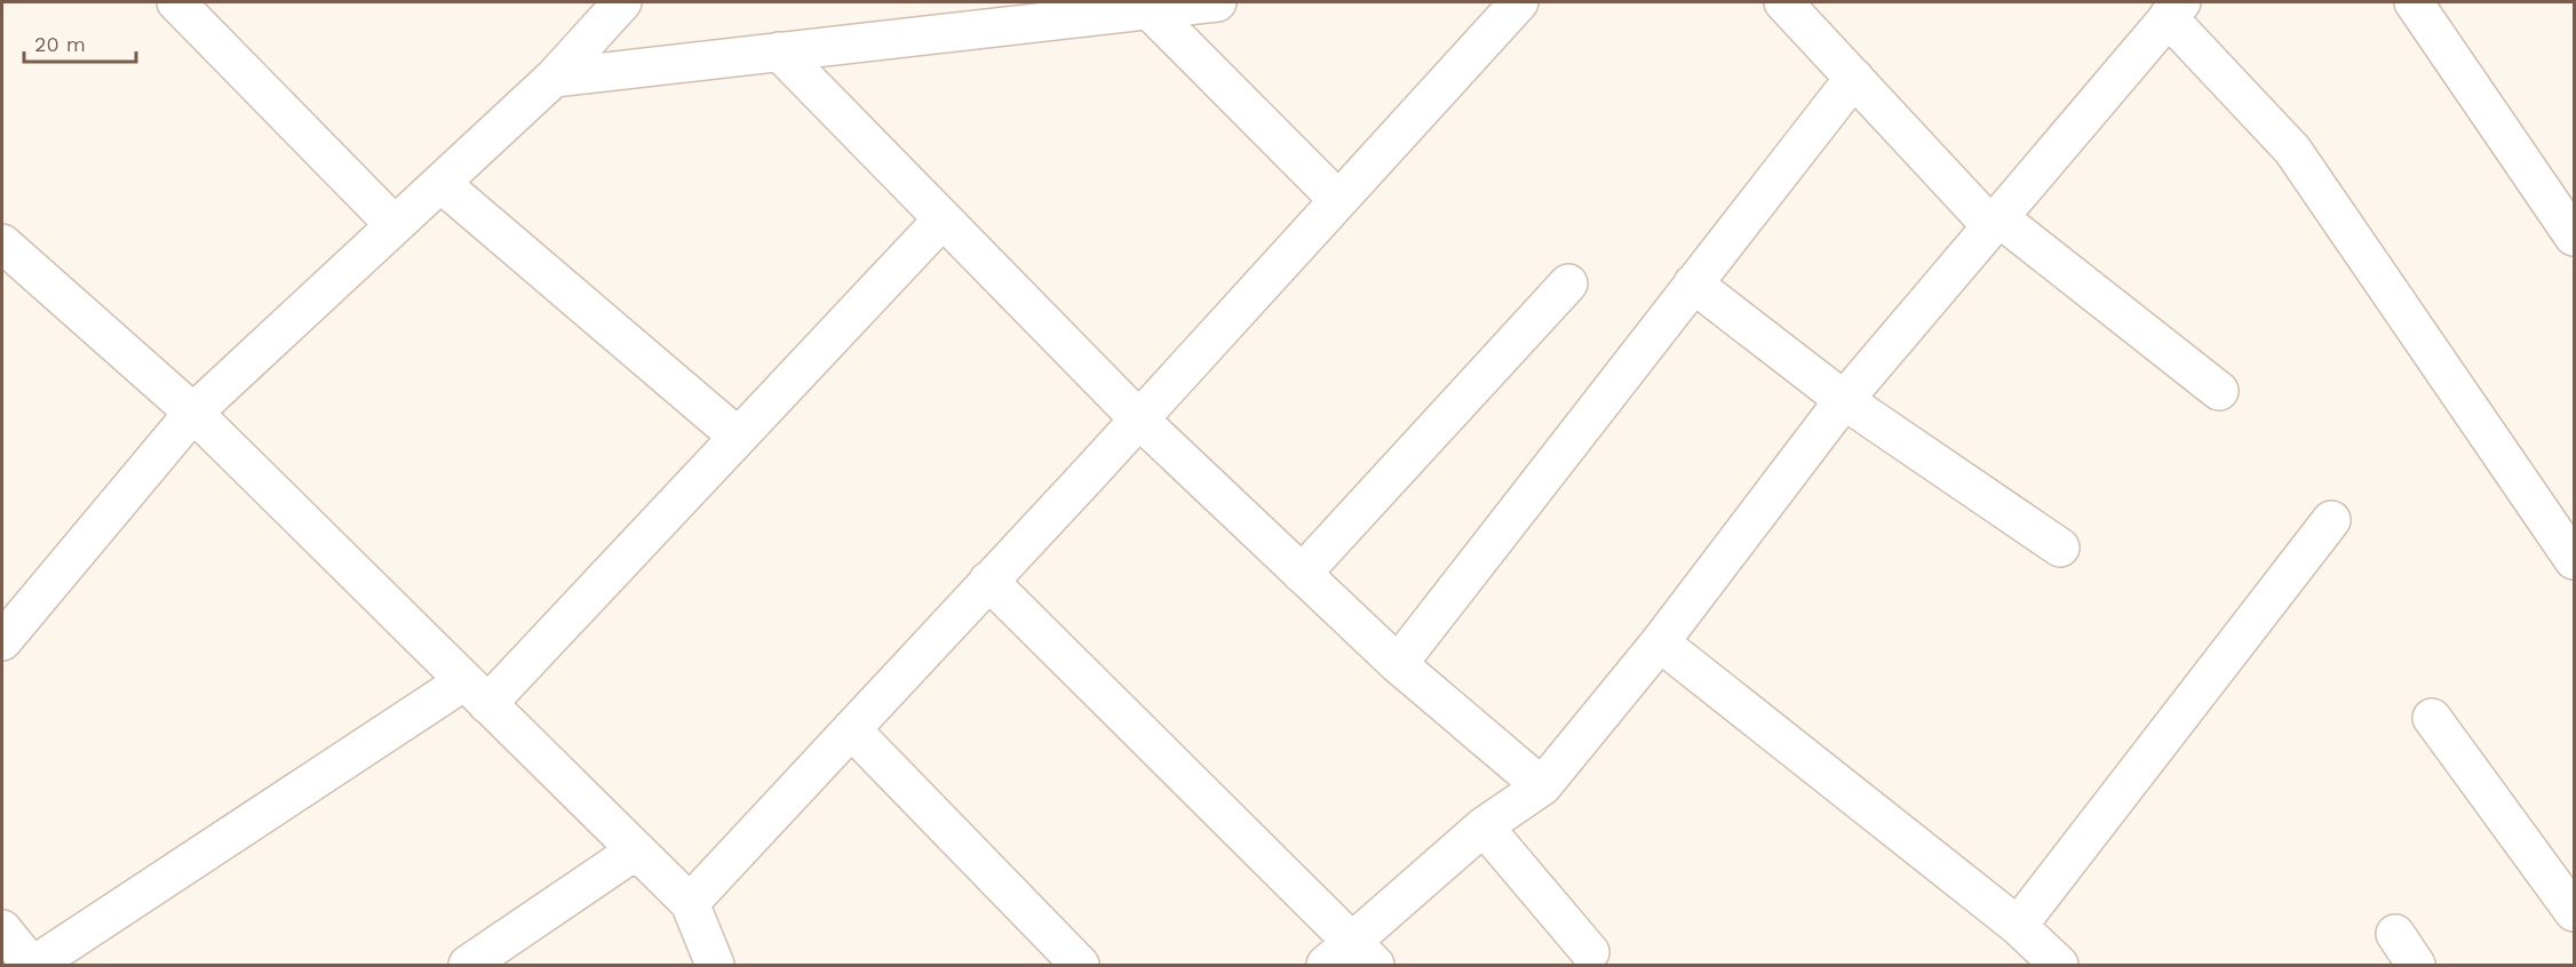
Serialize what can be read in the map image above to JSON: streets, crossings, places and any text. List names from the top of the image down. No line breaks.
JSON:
{"scale_bar":"20 m"}
